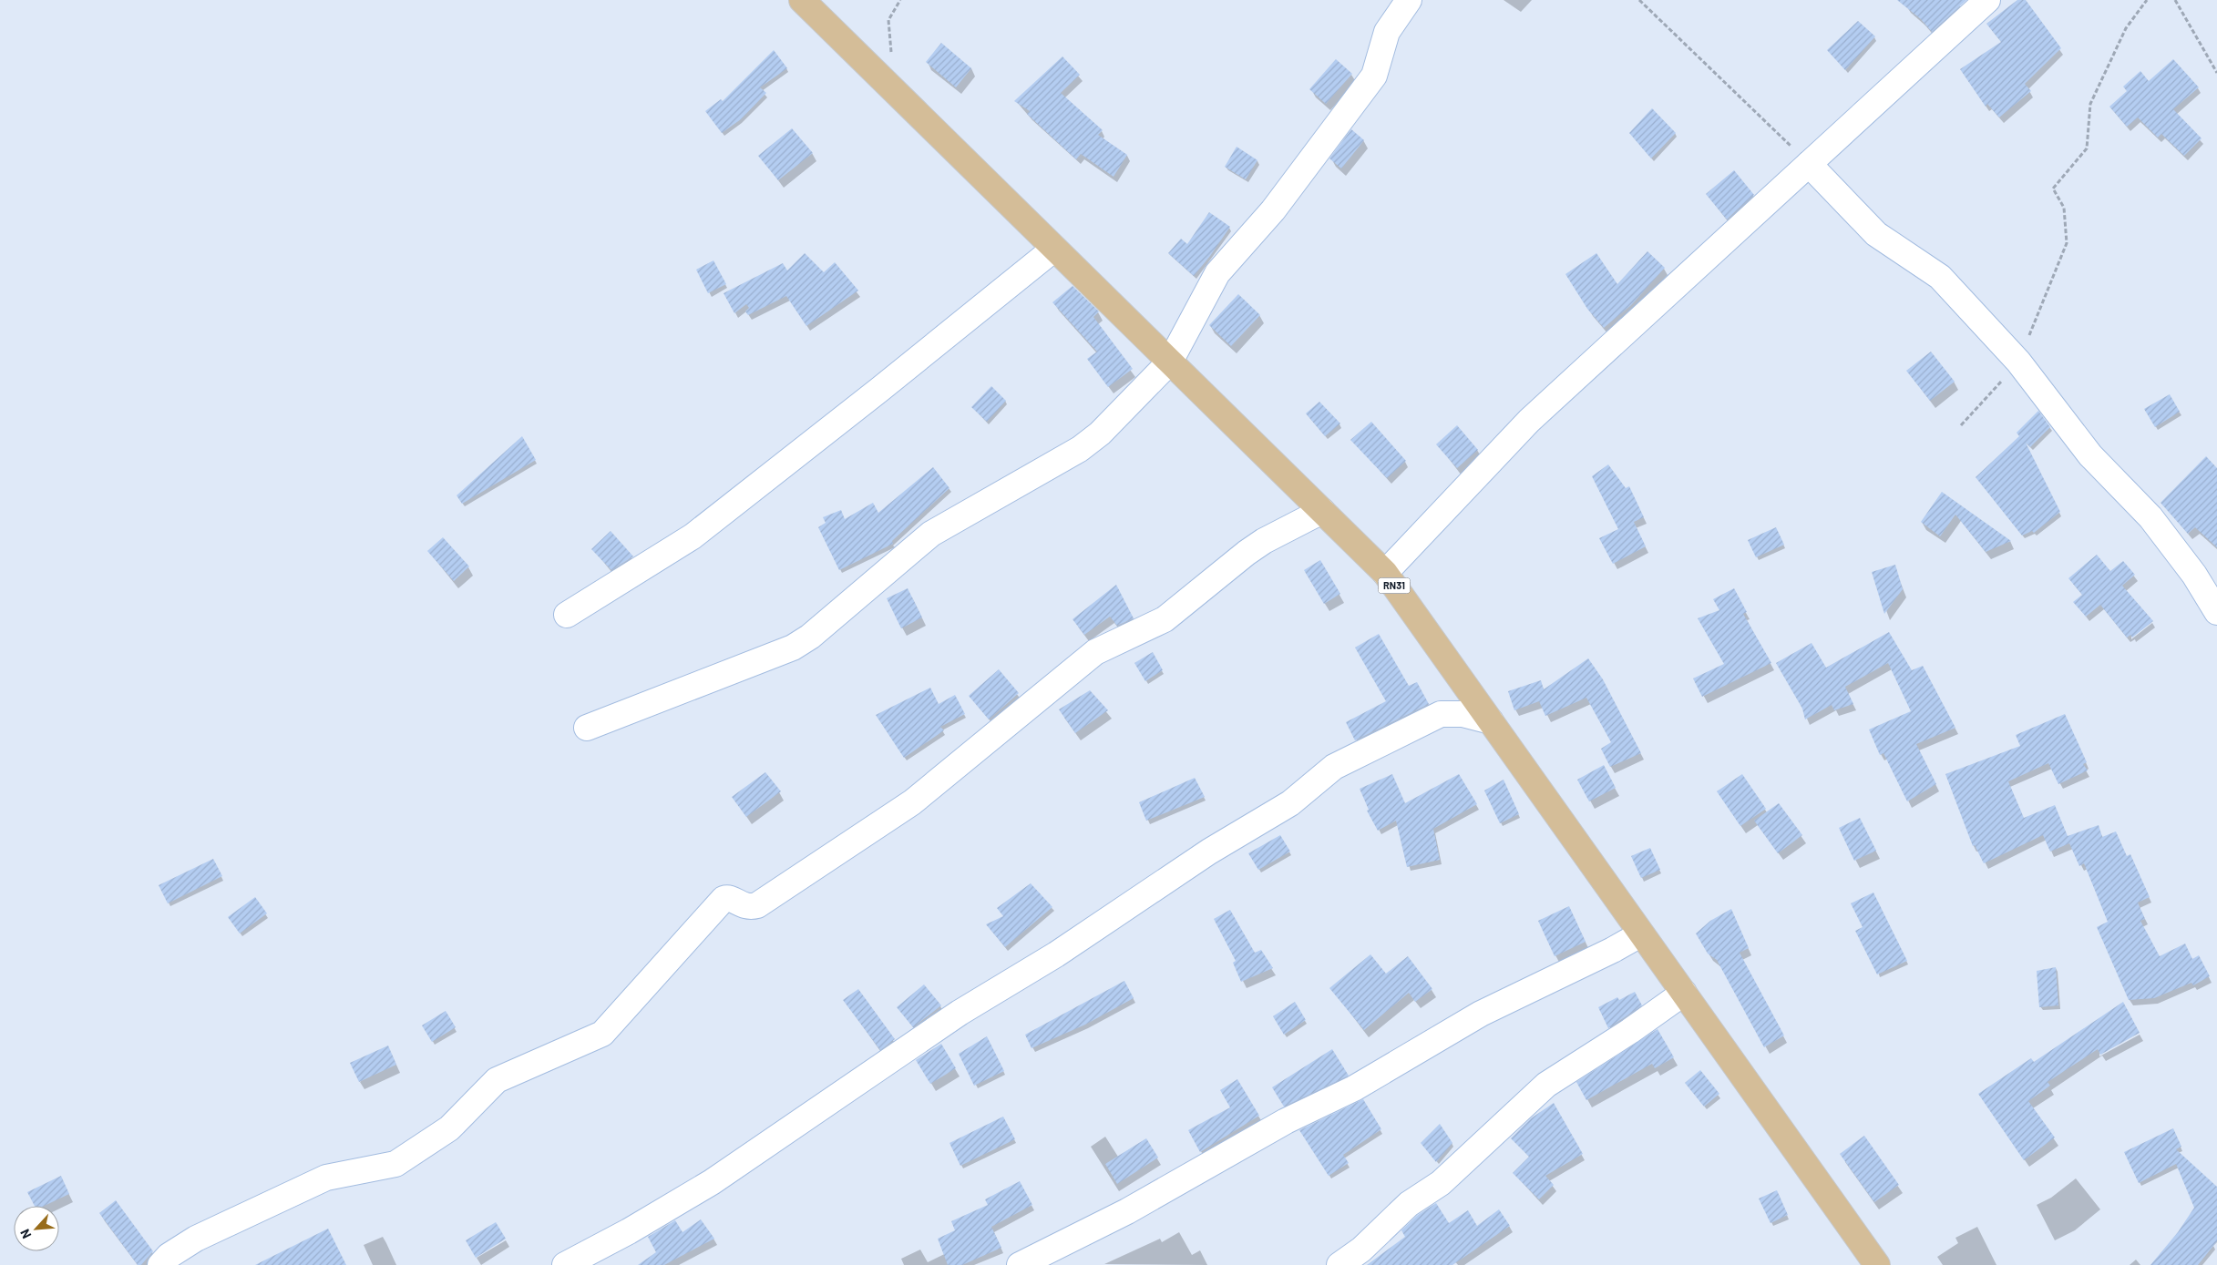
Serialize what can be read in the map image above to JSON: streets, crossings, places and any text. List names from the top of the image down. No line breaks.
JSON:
{"streets":{"main road":["RN31"]},"north":"bottom left"}
